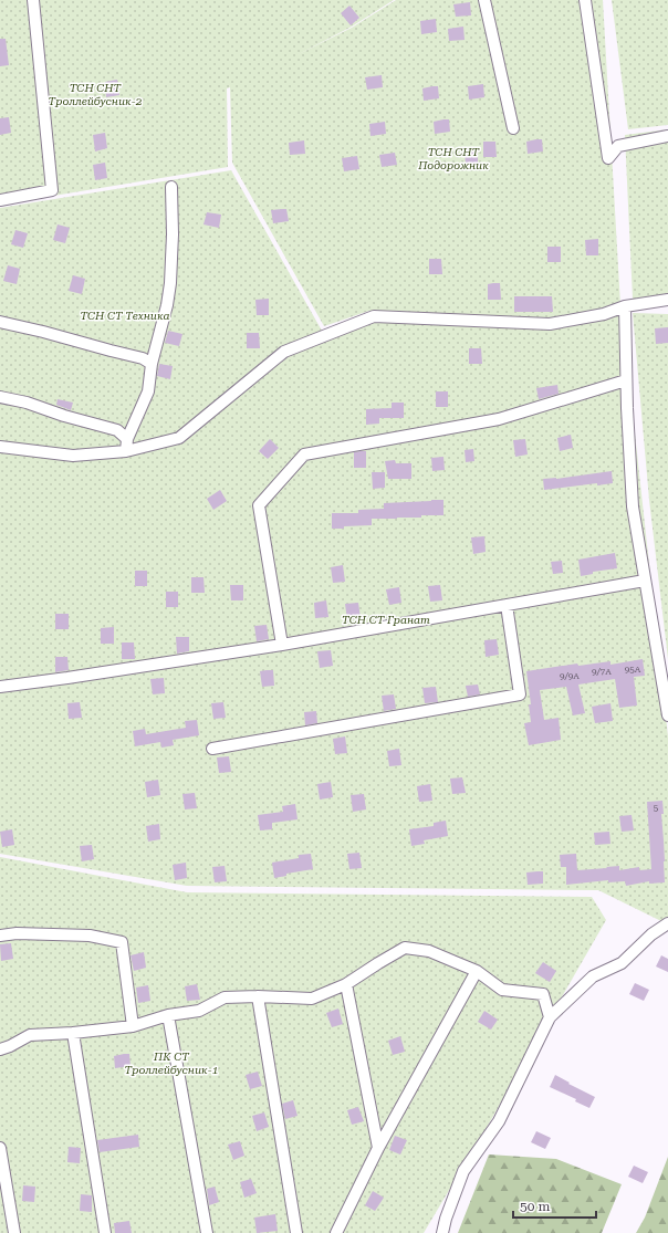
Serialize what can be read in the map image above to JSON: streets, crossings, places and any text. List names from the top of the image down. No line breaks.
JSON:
{"parks":["ТСН СНТ Троллейбусник-2","ТСН СНТ Подорожник","ТСН СТ Техника","ТСН СТ Гранат","ПК СТ Троллейбусник-1"],"house_numbers":["95А","9/7А","9/9А","5"],"scale_bar":"50 m"}
